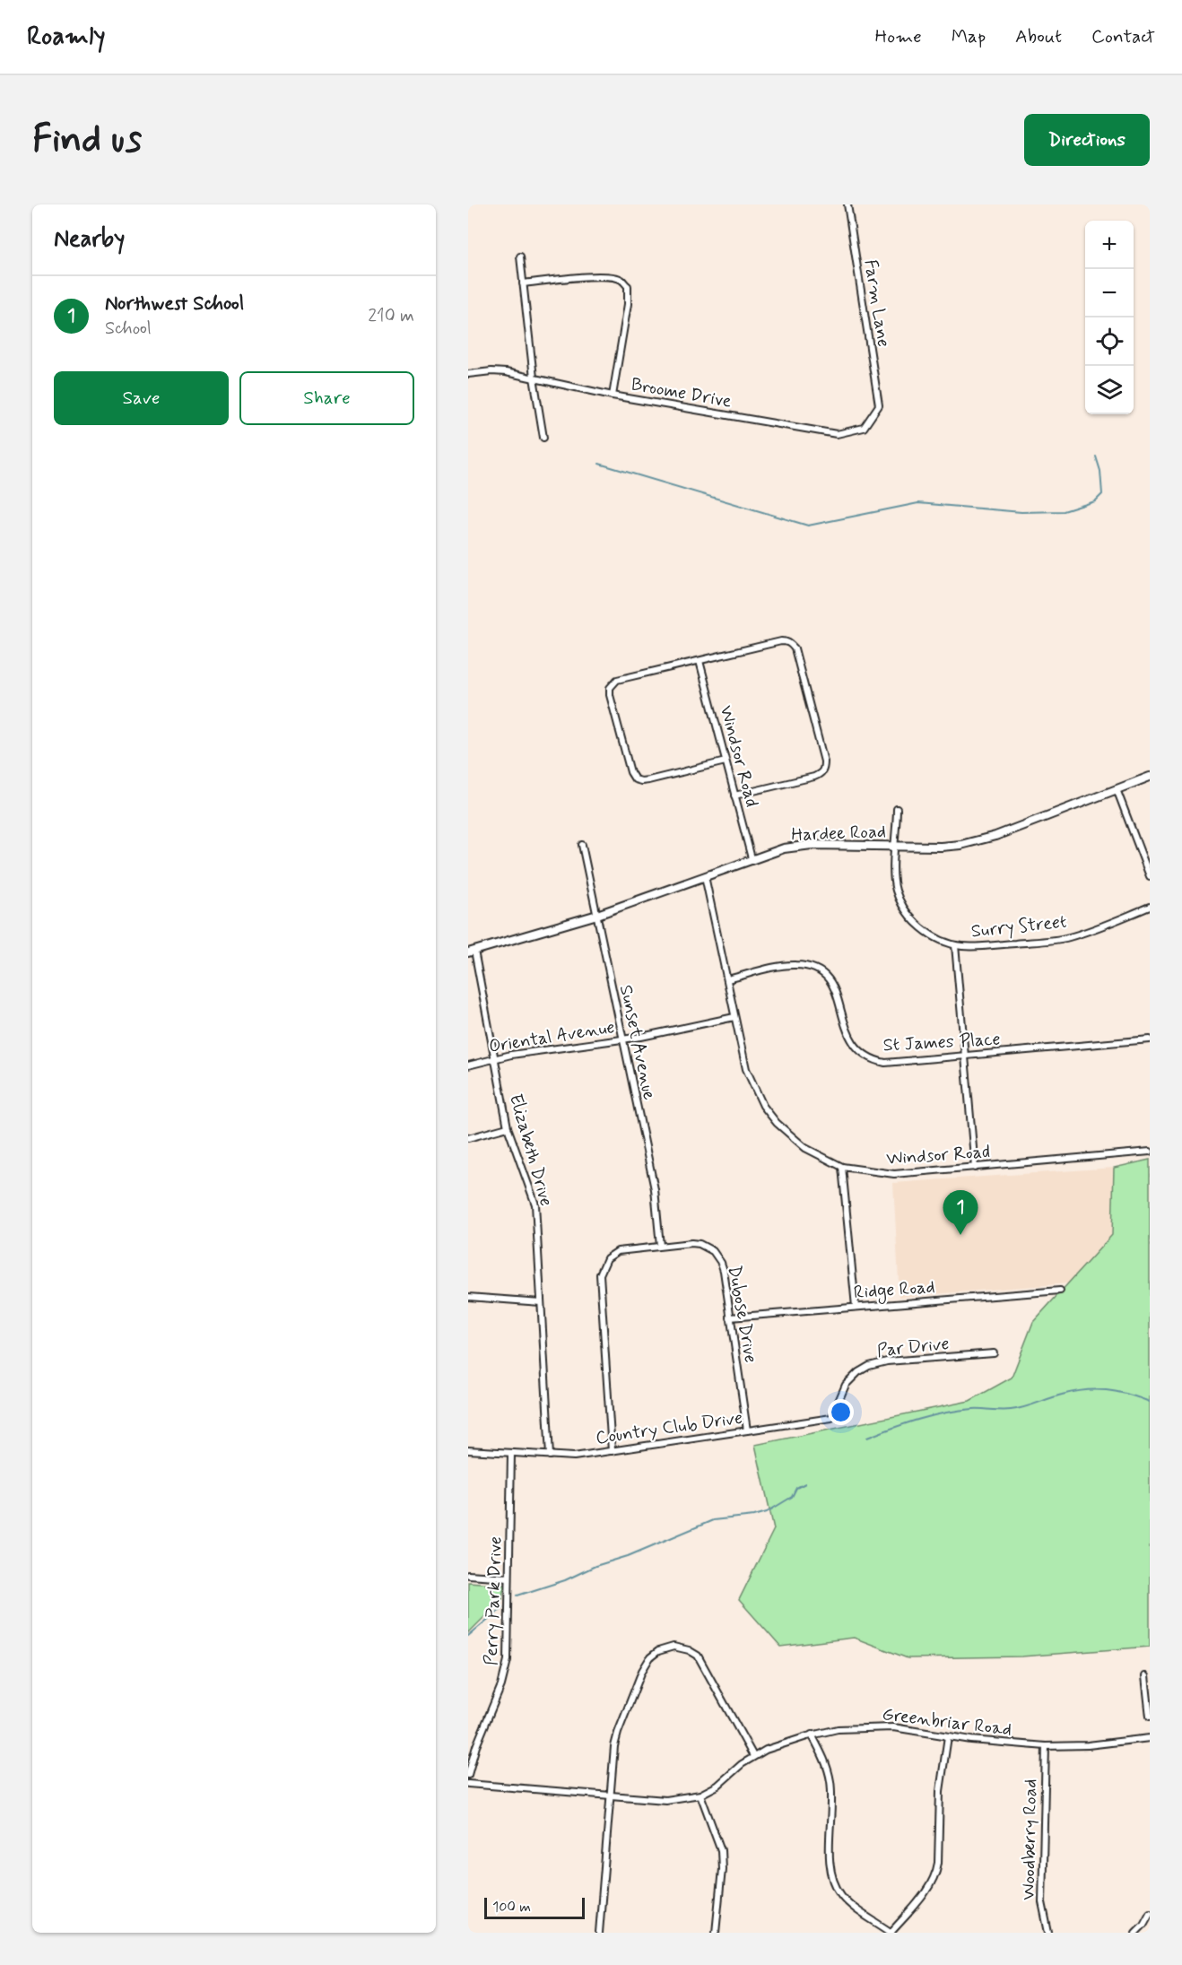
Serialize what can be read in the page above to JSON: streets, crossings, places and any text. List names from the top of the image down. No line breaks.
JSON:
{"streets":{"street":["Farm Lane","Broome Drive","Windsor Road","Hardee Road","Surry Street","Oriental Avenue","St James Place","Sunset Avenue","Elizabeth Drive","Ridge Road","Dubose Drive","Par Drive","Country Club Drive","Perry Park Drive","Greenbriar Road","Woodberry Road"]},"crossings":[["Farm Lane","Broome Drive"],["Windsor Road","Hardee Road"],["Windsor Road","Oriental Avenue"],["Windsor Road","St James Place"],["Hardee Road","Surry Street"],["Hardee Road","Sunset Avenue"],["Hardee Road","Elizabeth Drive"],["Oriental Avenue","Sunset Avenue"],["Oriental Avenue","Elizabeth Drive"],["Sunset Avenue","Dubose Drive"],["Elizabeth Drive","Country Club Drive"],["Ridge Road","Dubose Drive"],["Dubose Drive","Country Club Drive"],["Par Drive","Country Club Drive"],["Country Club Drive","Perry Park Drive"],["Greenbriar Road","Woodberry Road"]],"scale_bar":"100 m","page":{"header":"Roamly","nav":["Home","Map","About","Contact"],"buttons":["Directions",["Save","Share"]],"title":"Find us","heading":"Nearby","map_buttons":["+","−"],"list":[{"mark":"1","name":"Northwest School","note":"School","value":"210 m"}],"pins":"1","scale":"100 m"}}
